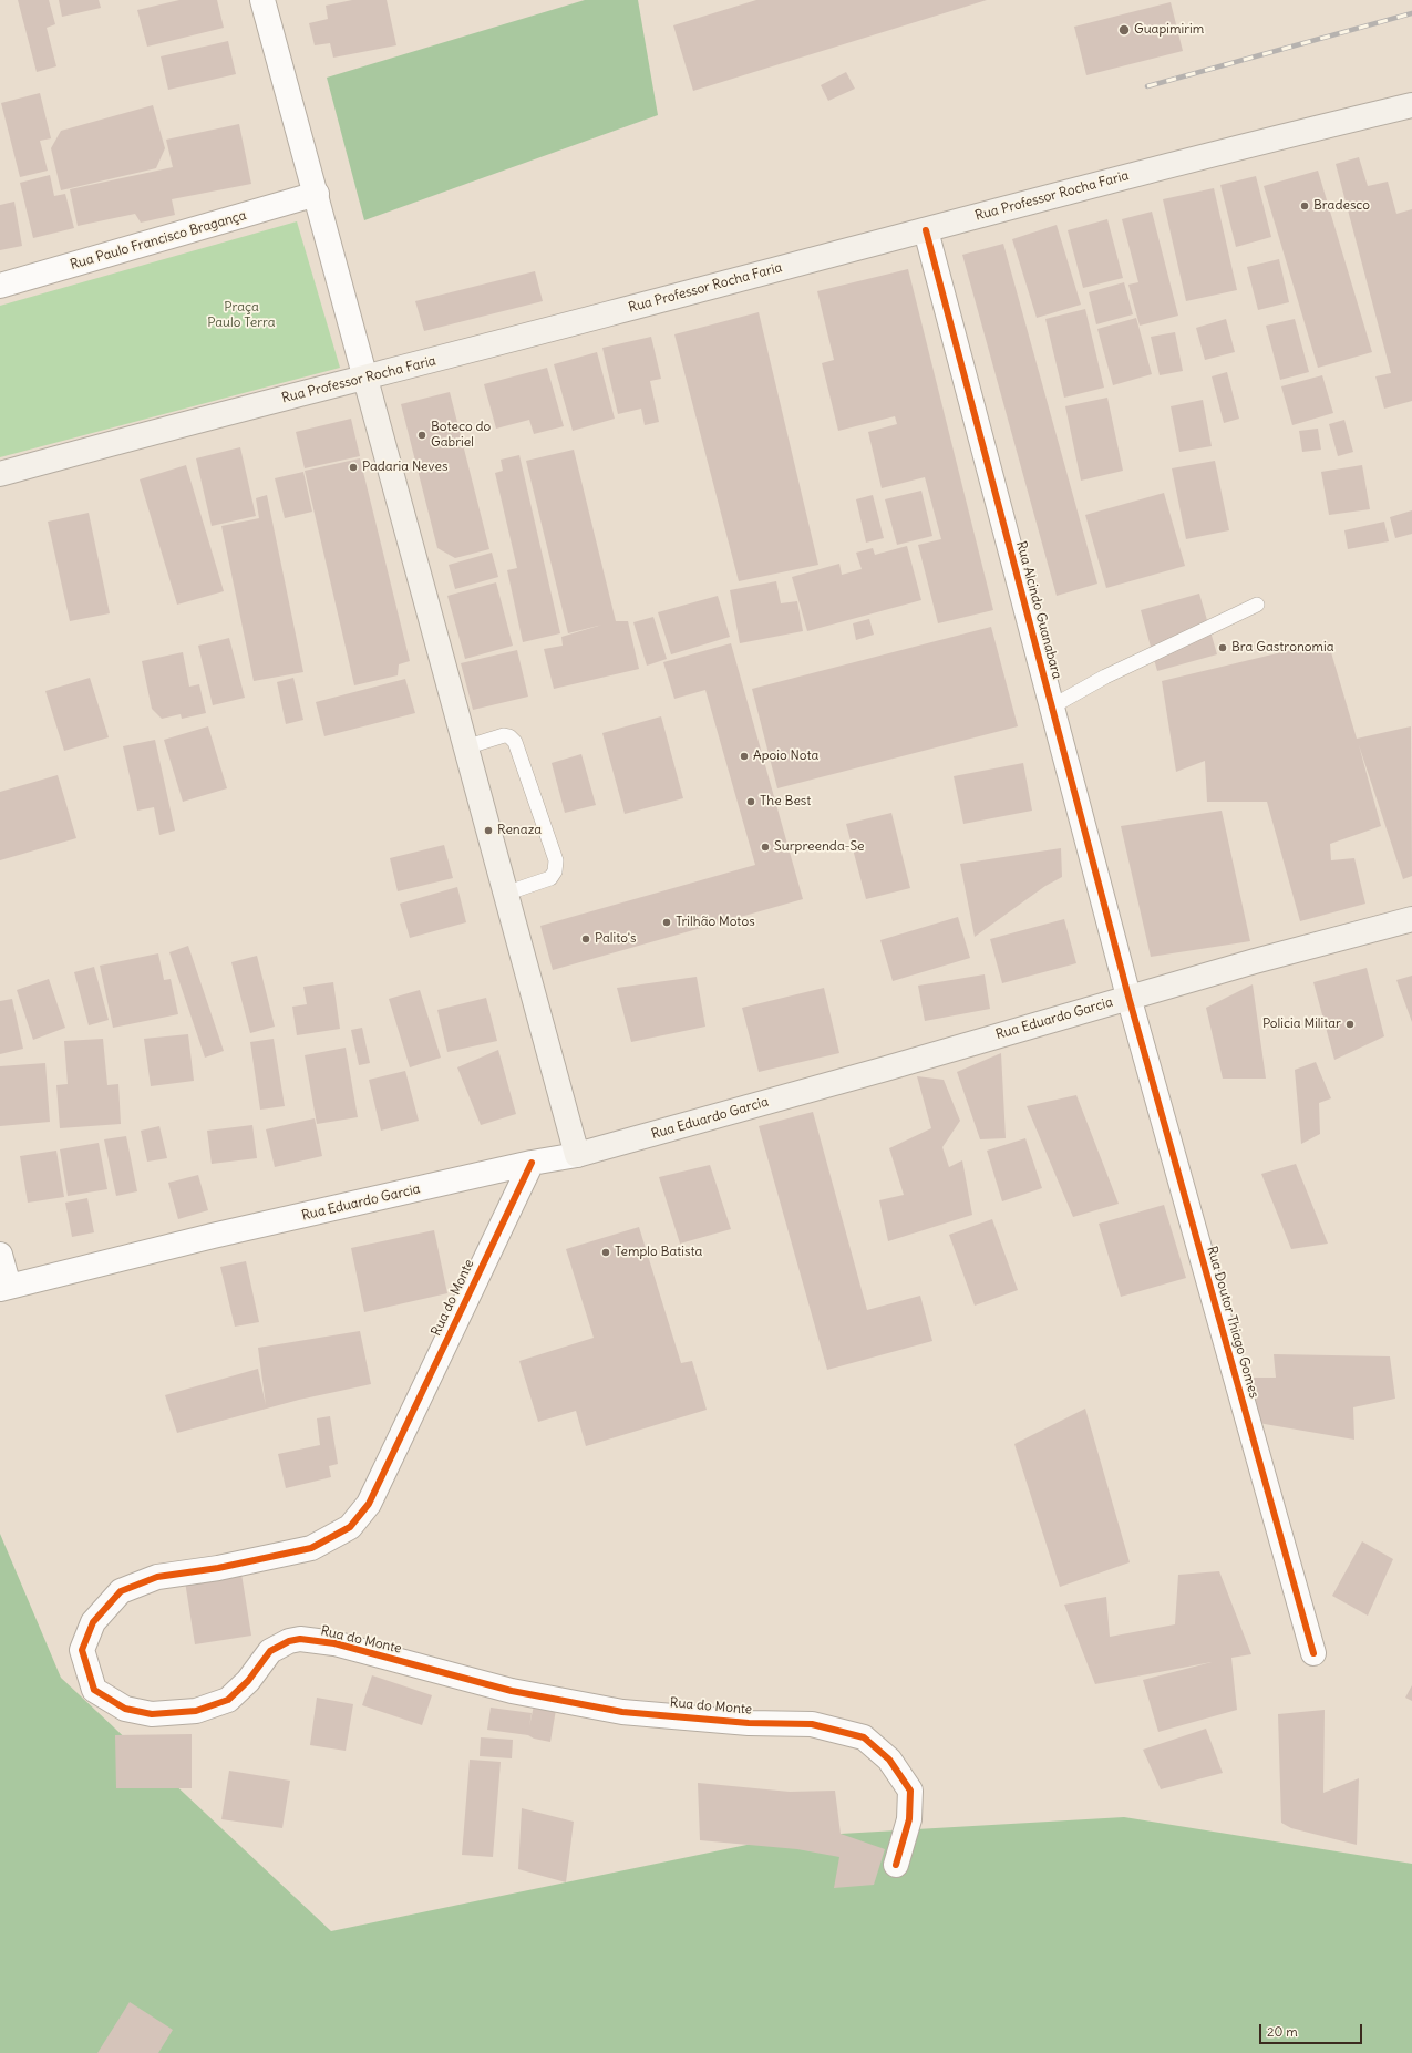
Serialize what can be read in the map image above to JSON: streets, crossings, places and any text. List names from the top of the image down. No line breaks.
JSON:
{"streets":{"main road":["Rua Professor Rocha Faria","Rua Eduardo Garcia"],"street":["Rua Paulo Francisco Bragança","Rua Alcindo Guanabara","Rua do Monte","Rua Doutor Thiago Gomes"]},"crossings":[["Rua Professor Rocha Faria","Rua Alcindo Guanabara"],["Rua Alcindo Guanabara","Rua Eduardo Garcia"],["Rua Alcindo Guanabara","Rua Doutor Thiago Gomes"],["Rua Eduardo Garcia","Rua do Monte"],["Rua Eduardo Garcia","Rua Doutor Thiago Gomes"]],"parks":["Praça Paulo Terra"],"places":["Guapimirim","Bradesco","Boteco do Gabriel","Padaria Neves","Bra Gastronomia","Apoio Nota","The Best","Renaza","Surpreenda-Se","Trilhão Motos","Palito's","Policia Militar","Templo Batista"],"scale_bar":"20 m"}
